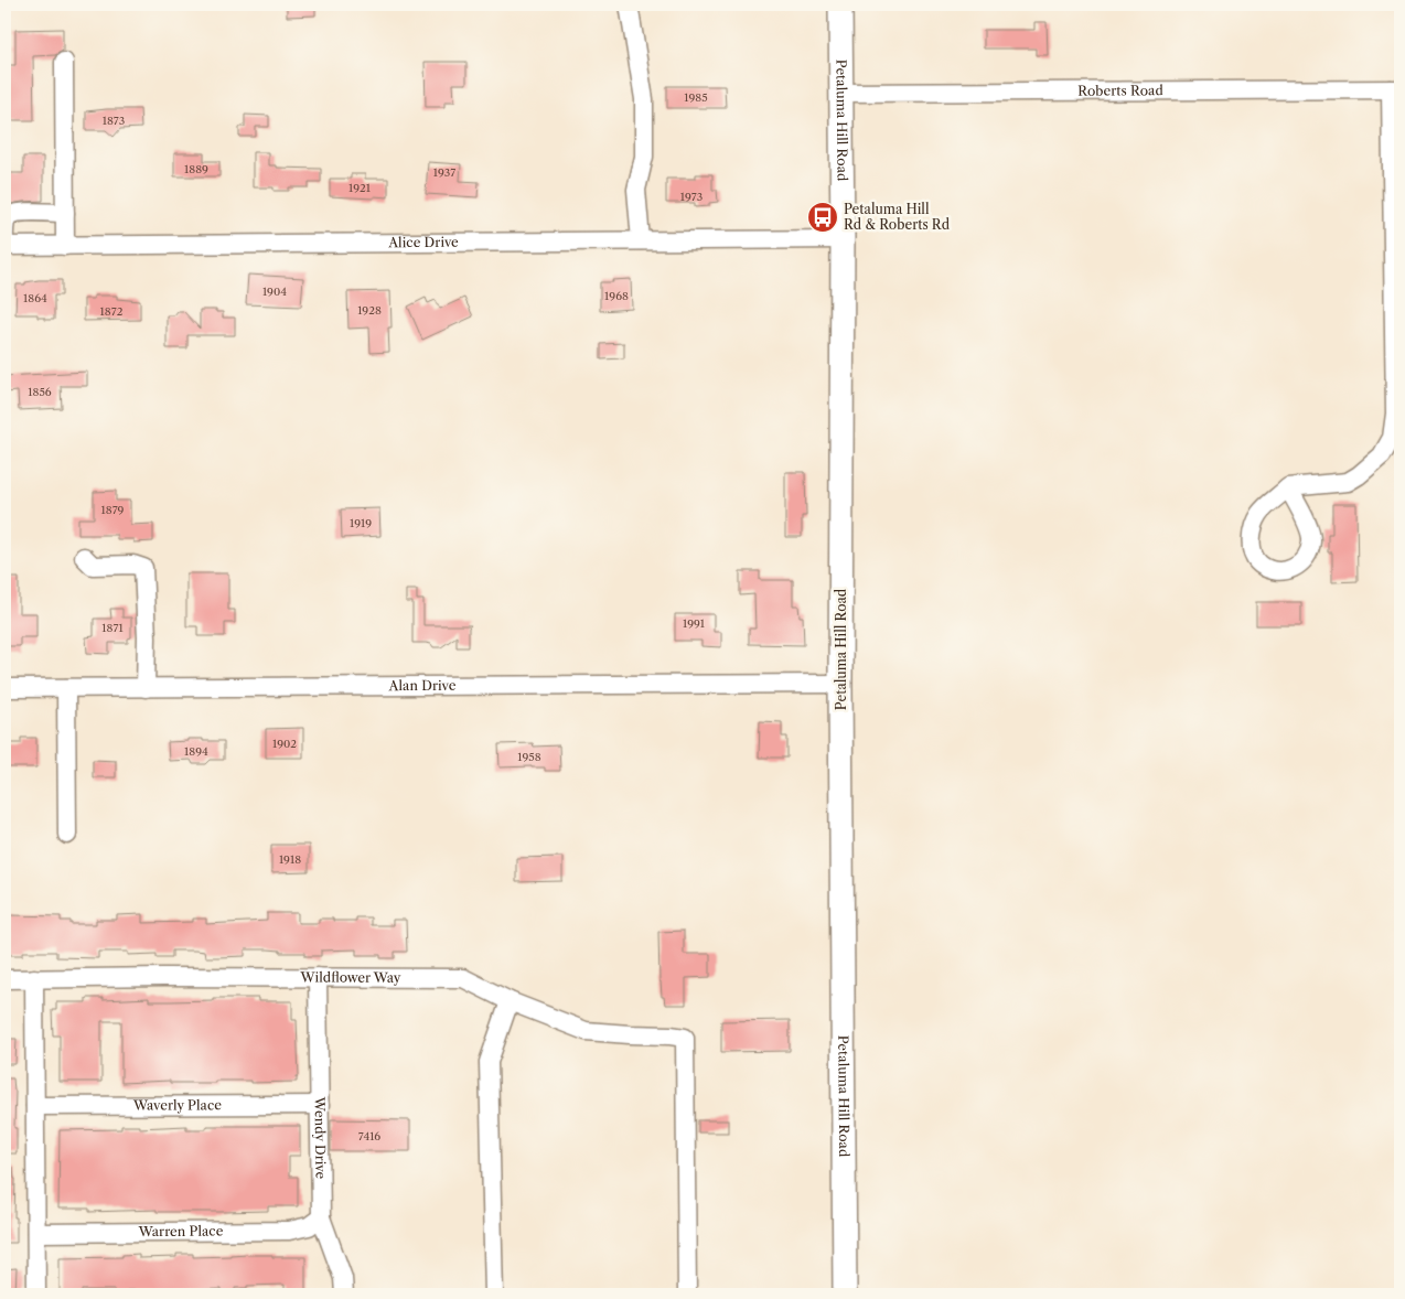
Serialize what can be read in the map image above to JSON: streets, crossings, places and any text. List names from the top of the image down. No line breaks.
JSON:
{"streets":{"main road":["Petaluma Hill Road"],"street":["Roberts Road","Alice Drive","Alan Drive","Wildflower Way","Waverly Place","Wendy Drive","Warren Place"]},"crossings":[["Roberts Road","Petaluma Hill Road"],["Petaluma Hill Road","Alice Drive"],["Petaluma Hill Road","Alan Drive"],["Wildflower Way","Wendy Drive"],["Waverly Place","Wendy Drive"],["Wendy Drive","Warren Place"]],"places":{"bus stop":["Petaluma Hill Rd & Roberts Rd"]},"house_numbers":["1985","1873","1889","1937","1921","1973","1904","1968","1864","1928","1872","1856","1879","1919","1991","1871","1902","1894","1958","1918","7416"]}
